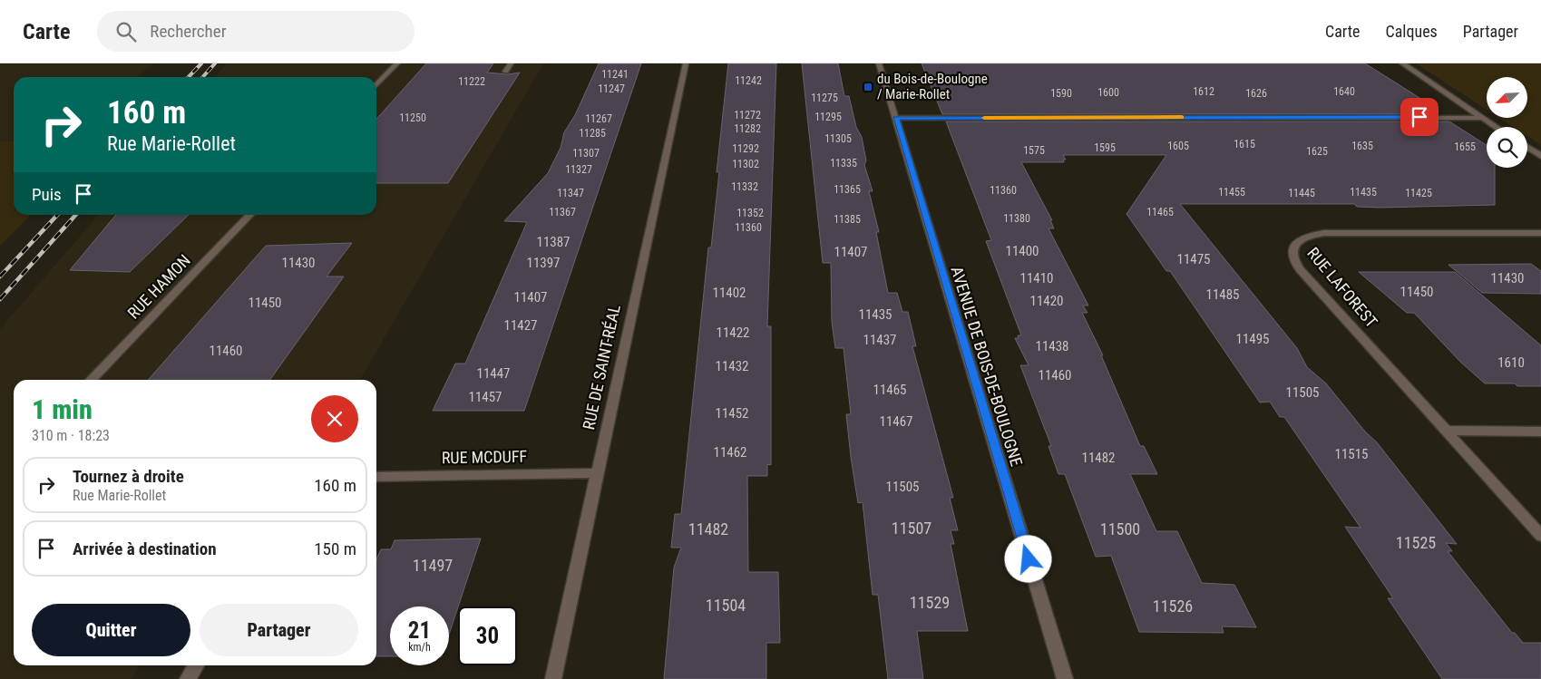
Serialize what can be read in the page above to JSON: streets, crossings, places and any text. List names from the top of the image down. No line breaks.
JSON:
{"streets":{"street":["RUE HAMON","RUE LAFOREST","AVENUE DE BOIS-DE-BOULOGNE","RUE DE SAINT-RÉAL","RUE MCDUFF"]},"crossings":[["RUE DE SAINT-RÉAL","RUE MCDUFF"]],"places":{"transit":["du Bois-de-Boulogne / Marie-Rollet"]},"house_numbers":["11241","11242","11222","11247","1612","1640","1600","1590","1626","11275","11272","11295","11250","11267","11282","11285","11305","1615","1605","1635","1655","1595","11292","1575","1625","11307","11335","11302","11327","11332","11365","11360","11455","11435","11347","11445","11425","11367","11465","11352","11380","11385","11360","11387","11400","11407","11475","11430","11397","11410","11430","11450","11402","11485","11407","11420","11450","11435","11427","11422","11495","11437","11438","11460","1610","11432","11447","11460","11465","11505","11457","11452","11467","11462","11515","11482","11505","11507","11482","11500","11525","11497","11529","11504","11526"],"north":"bottom left","page":{"header":"Carte","search":"Rechercher","nav":["Carte","Calques","Partager"],"turn":["160 m","Rue Marie-Rollet"],"then":"Puis","heading":["1 min","310 m · 18:23"],"list":[{"name":"Tournez à droite","note":"Rue Marie-Rollet","value":"160 m"},{"name":"Arrivée à destination","value":"150 m"}],"buttons":["Quitter","Partager"],"speed":"21 km/h","limit":"30"}}
